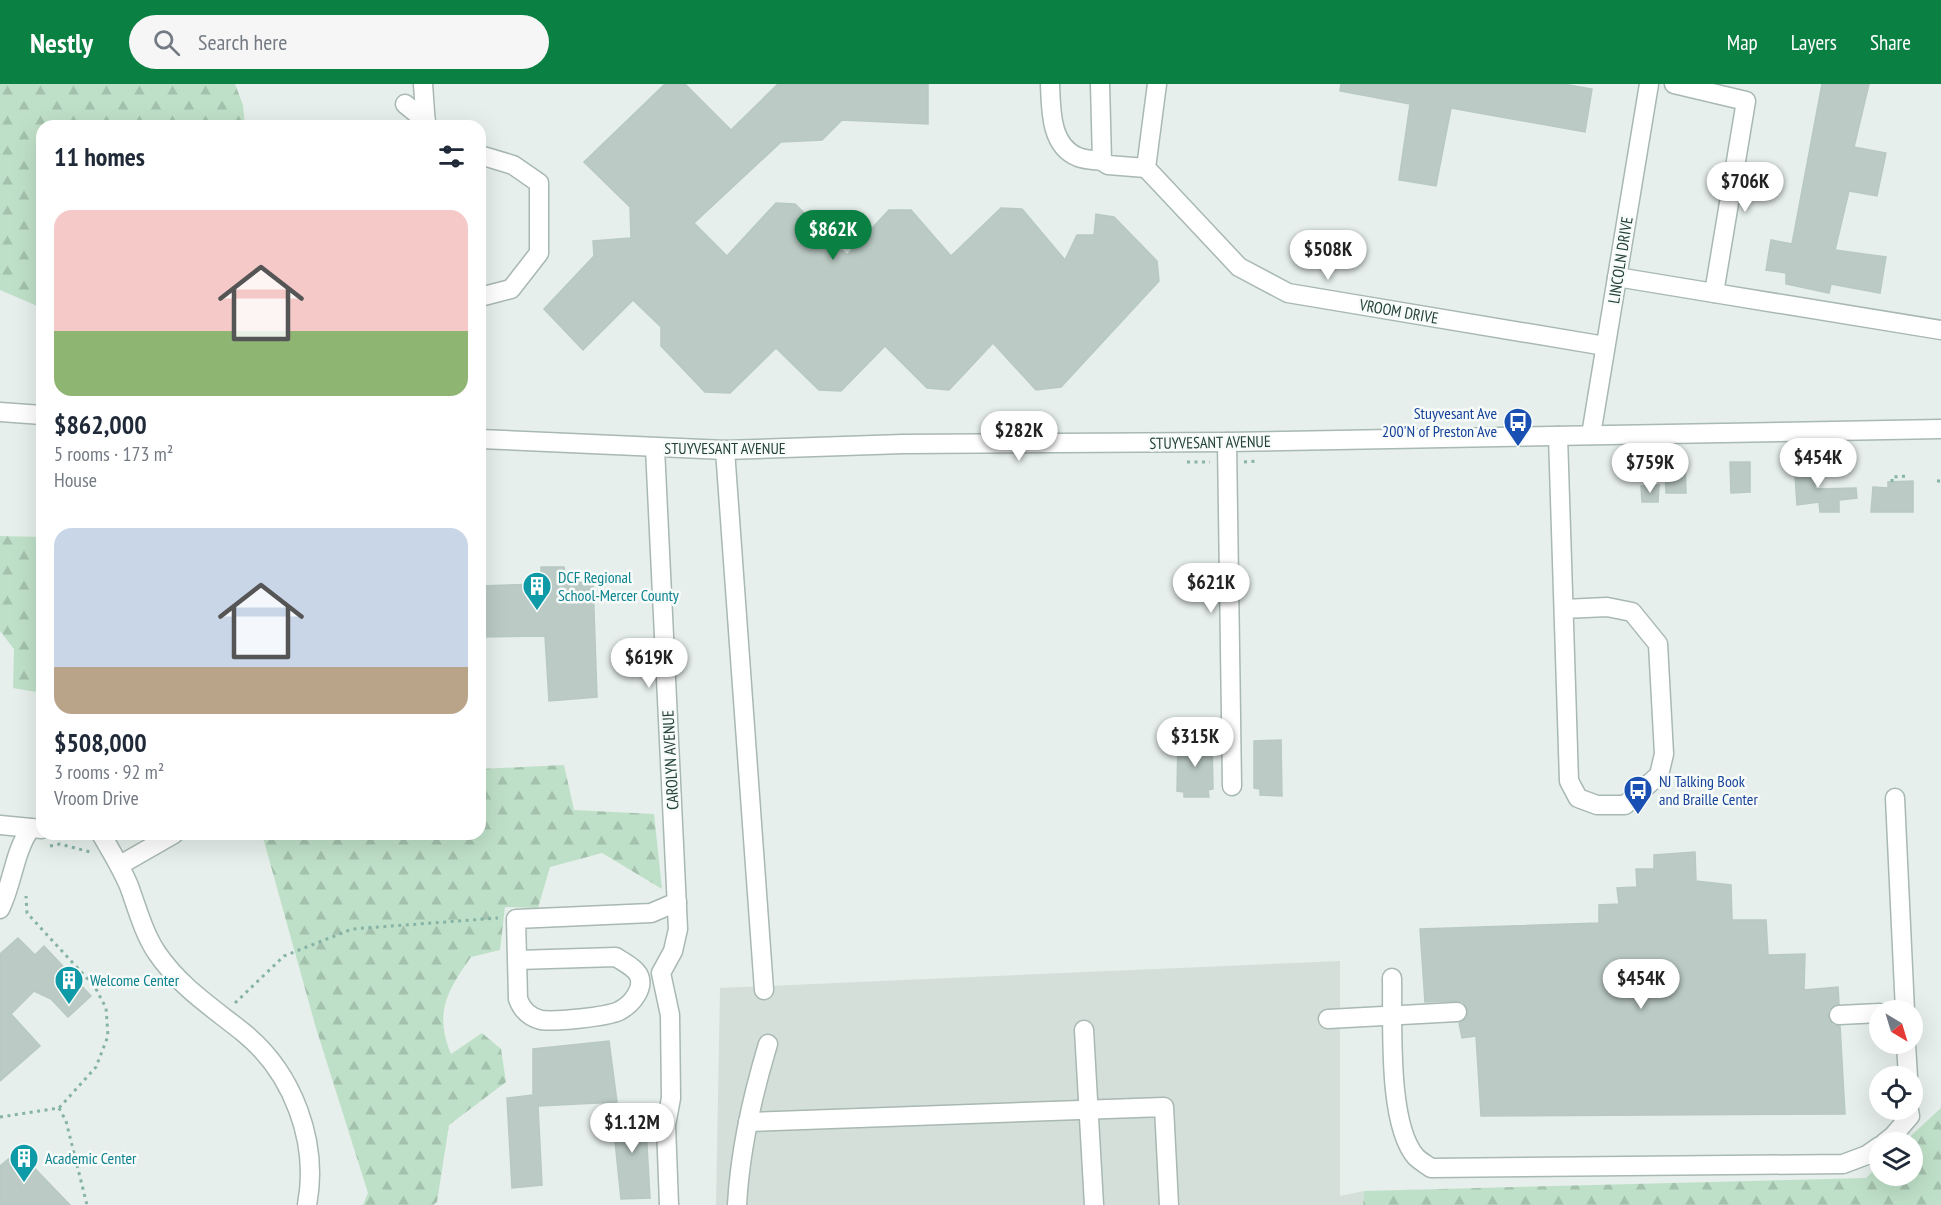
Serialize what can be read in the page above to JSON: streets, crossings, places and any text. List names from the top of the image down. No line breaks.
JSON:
{"streets":{"street":["LINCOLN DRIVE","VROOM DRIVE","STUYVESANT AVENUE","CAROLYN AVENUE"]},"crossings":[["LINCOLN DRIVE","VROOM DRIVE"],["LINCOLN DRIVE","STUYVESANT AVENUE"],["STUYVESANT AVENUE","CAROLYN AVENUE"]],"places":{"bus stop":["Stuyvesant Ave 200'N of Preston Ave","NJ Talking Book and Braille Center"],"building":["DCF Regional School-Mercer County","Welcome Center","Academic Center"]},"north":"bottom right","page":{"header":"Nestly","search":"Search here","nav":["Map","Layers","Share"],"heading":"11 homes","price":["$706K","$862K","$508K","$282K","$454K","$759K","$621K","$619K","$315K","$454K","$1.12M"],"list":[{"name":"$862,000","note":"5 rooms · 173 m² · House"},{"name":"$508,000","note":"3 rooms · 92 m² · Vroom Drive"}]}}
